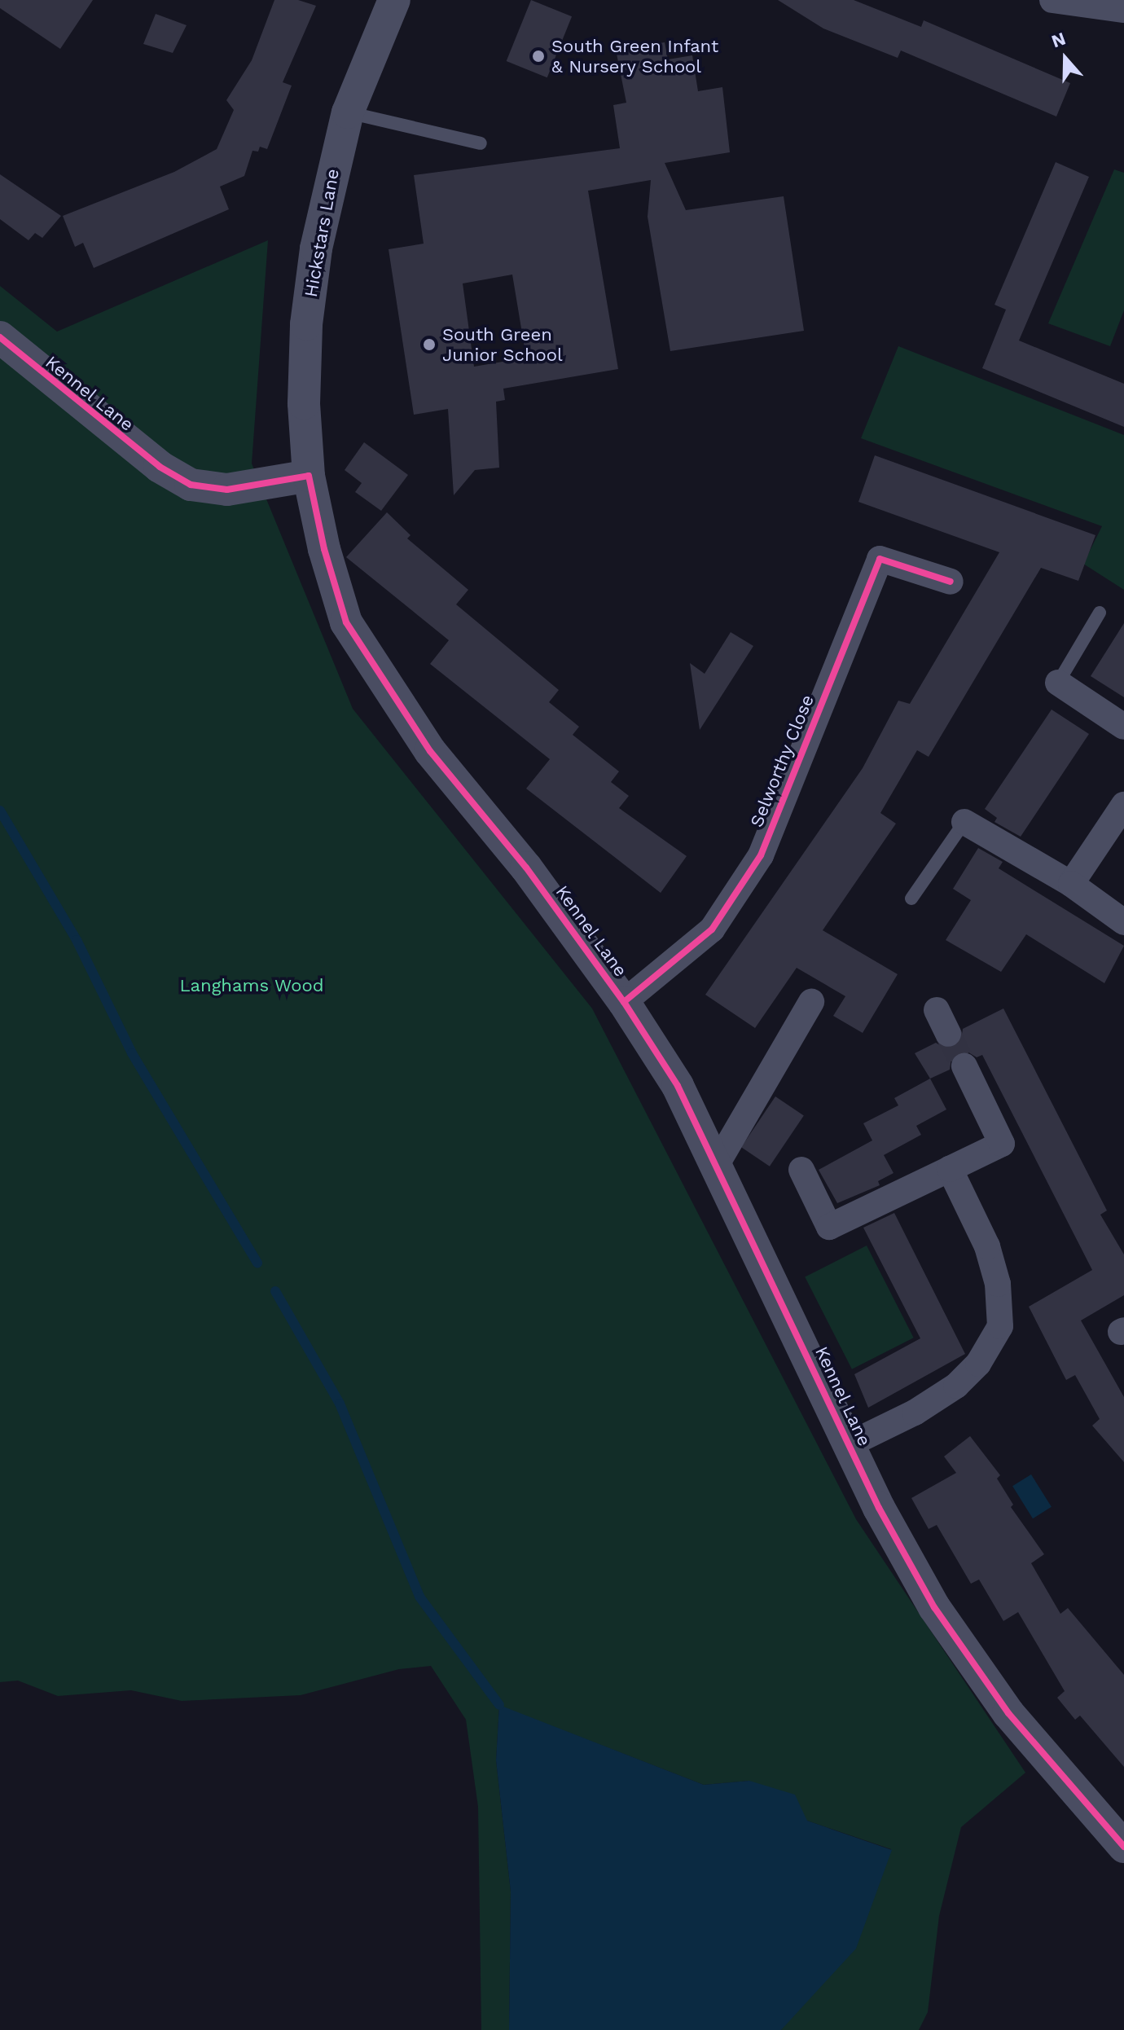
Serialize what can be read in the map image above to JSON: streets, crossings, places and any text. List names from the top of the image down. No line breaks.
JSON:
{"streets":{"street":["Hickstars Lane","Kennel Lane","Selworthy Close"]},"crossings":[["Hickstars Lane","Kennel Lane"],["Kennel Lane","Selworthy Close"]],"parks":["Langhams Wood"],"places":["South Green Infant & Nursery School","South Green Junior School"],"north":"top"}
